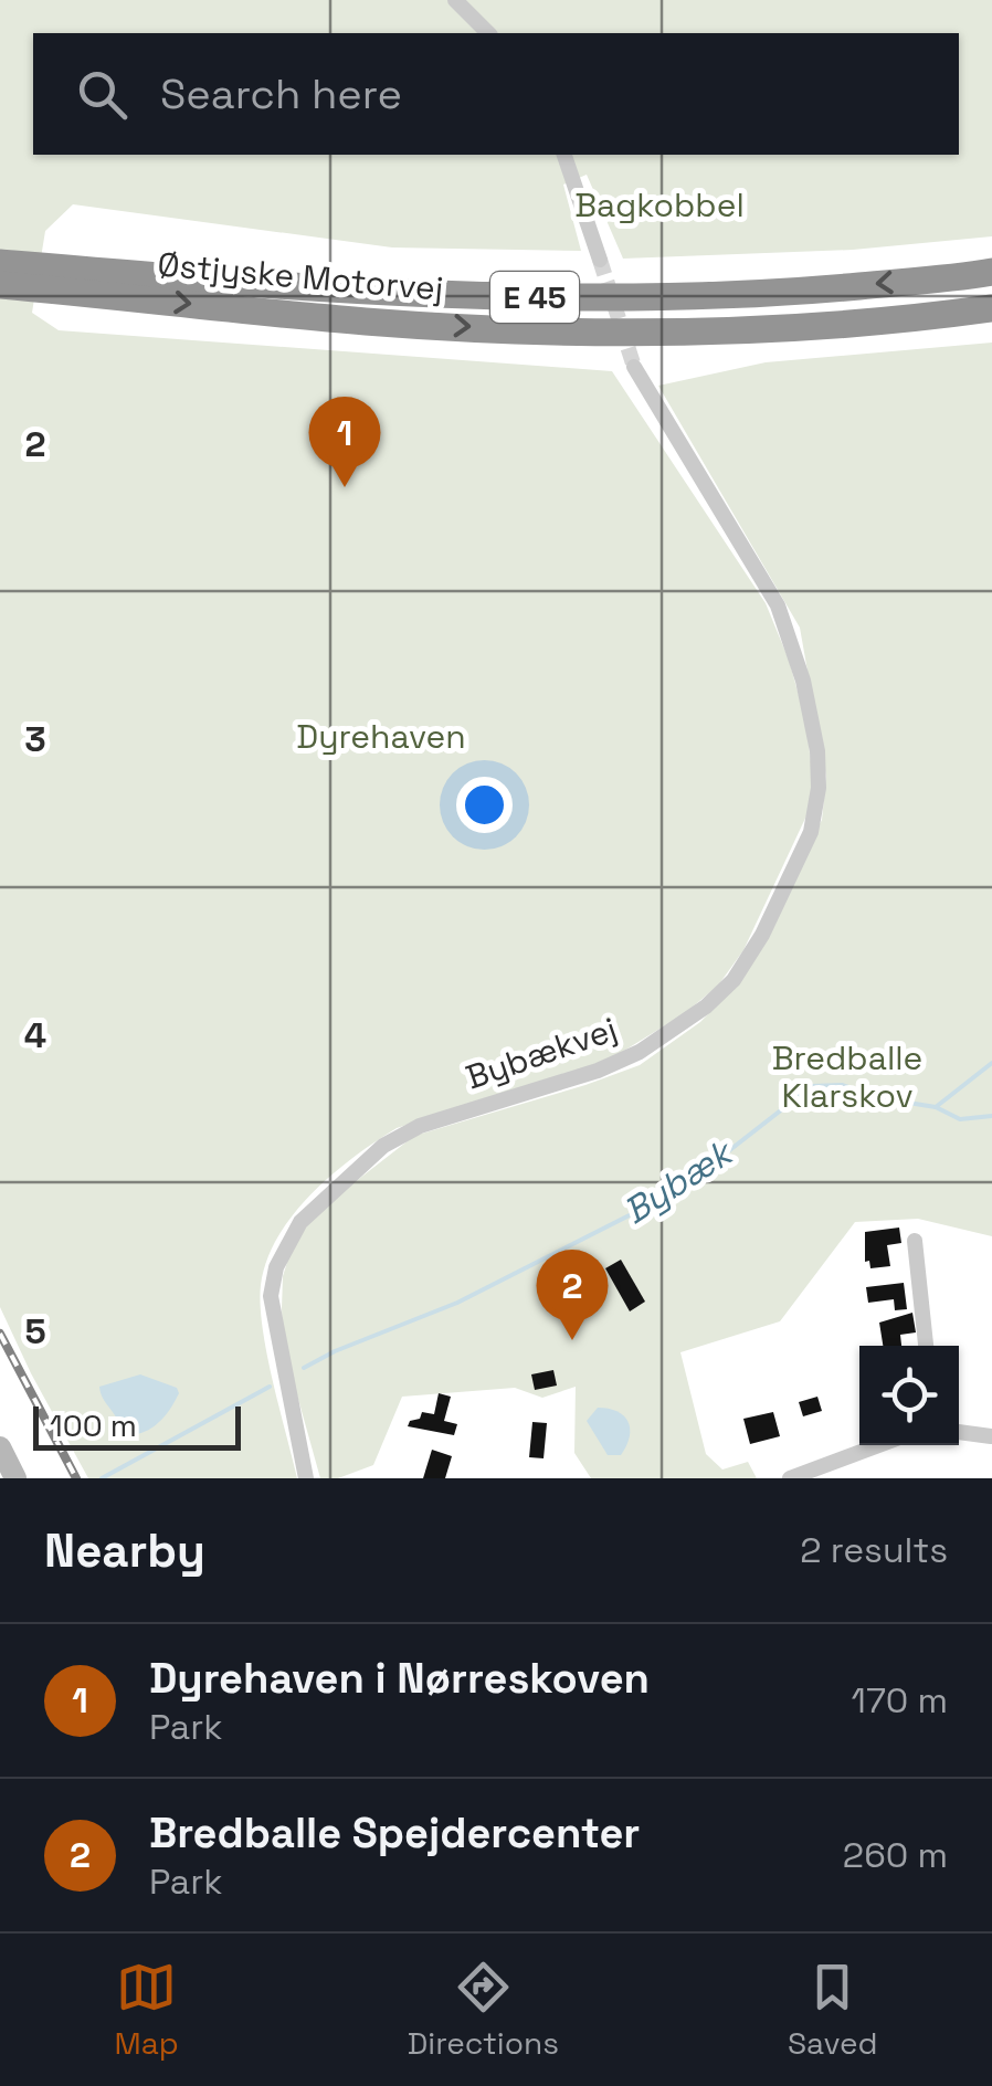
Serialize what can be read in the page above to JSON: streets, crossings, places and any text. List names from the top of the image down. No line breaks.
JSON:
{"streets":{"highway":["Østjyske Motorvej","E 45"],"street":["Bybækvej"]},"water":["Bybæk"],"parks":["Bagkobbel","Dyrehaven","Bredballe Klarskov"],"scale_bar":"100 m","page":{"search":"Search here","pins":["1","2"],"scale":"100 m","heading":["Nearby","2 results"],"list":[{"mark":"1","name":"Dyrehaven i Nørreskoven","note":"Park","value":"170 m"},{"mark":"2","name":"Bredballe Spejdercenter","note":"Park","value":"260 m"}],"nav":["Map","Directions","Saved"]},"grid":{"rows":["2","3","4","5"]}}
